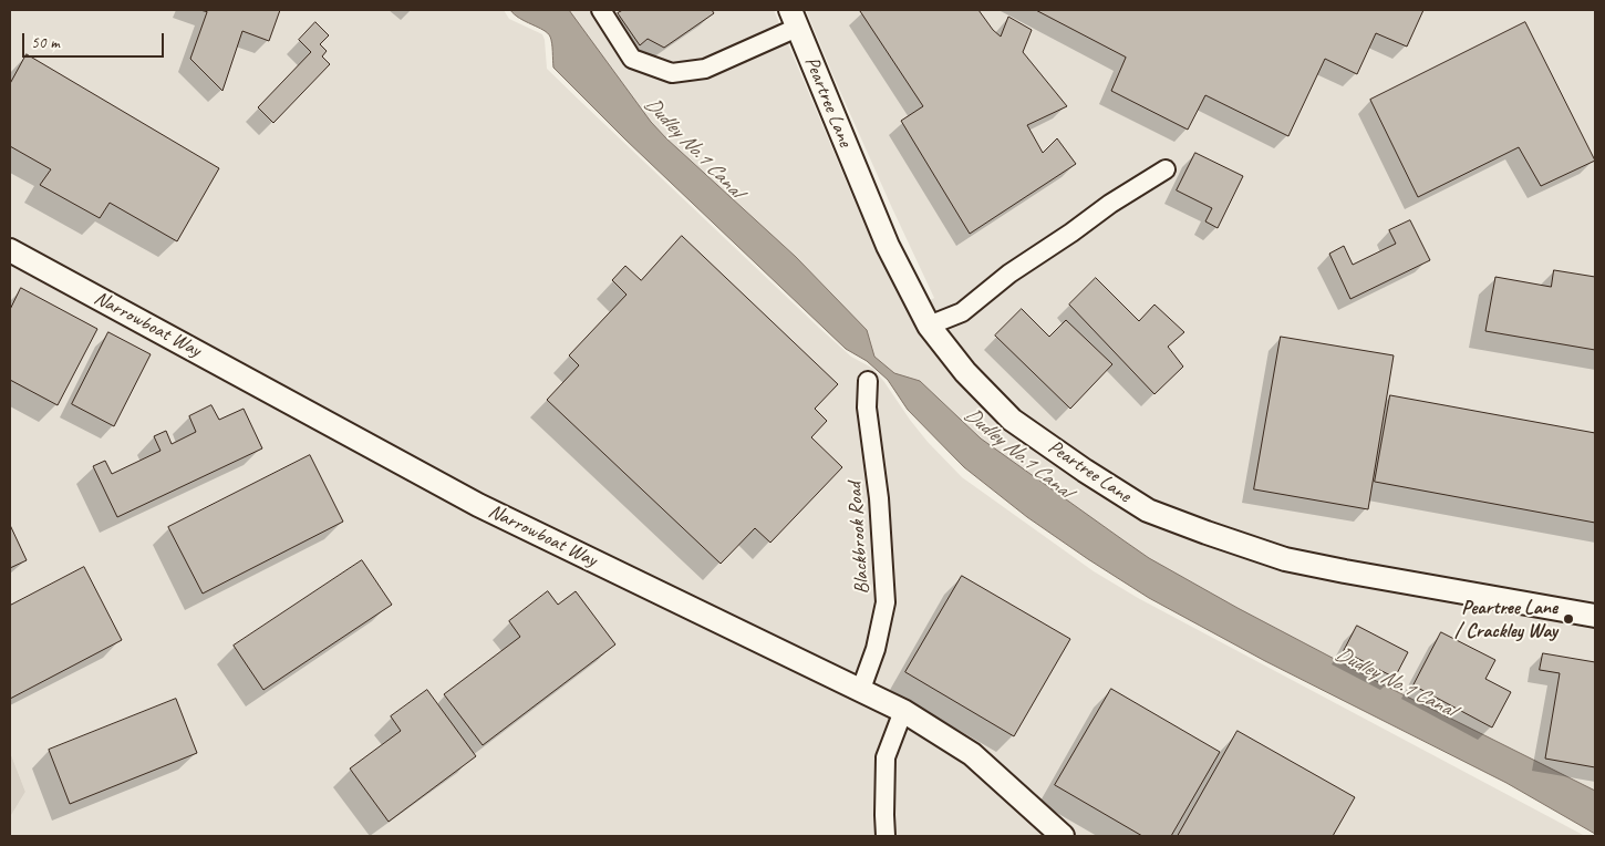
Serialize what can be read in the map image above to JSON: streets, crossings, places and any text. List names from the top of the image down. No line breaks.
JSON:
{"streets":{"street":["Peartree Lane","Narrowboat Way","Blackbrook Road"]},"crossings":[["Narrowboat Way","Blackbrook Road"]],"water":["Dudley No.1 Canal"],"places":["Peartree Lane / Crackley Way"],"scale_bar":"50 m"}
